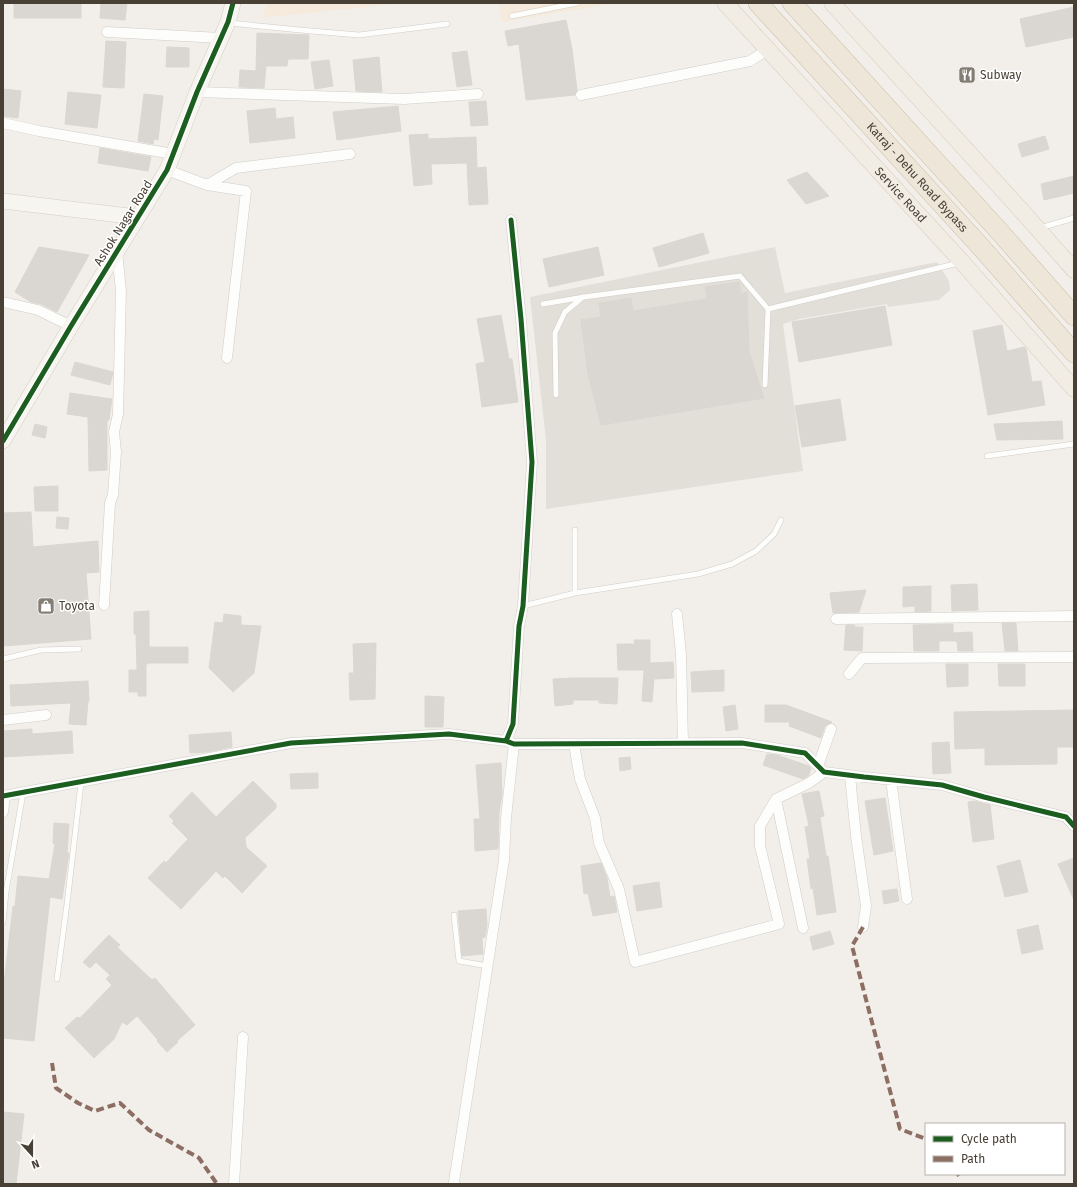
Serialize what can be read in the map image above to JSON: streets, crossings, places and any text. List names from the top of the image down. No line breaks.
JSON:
{"streets":{"highway":["Katraj - Dehu Road Bypass"],"main road":["Service Road"],"street":["Ashok Nagar Road"]},"places":{"restaurant":["Subway"],"shop":["Toyota"]},"legend":["Cycle path","Path"],"north":"bottom"}
